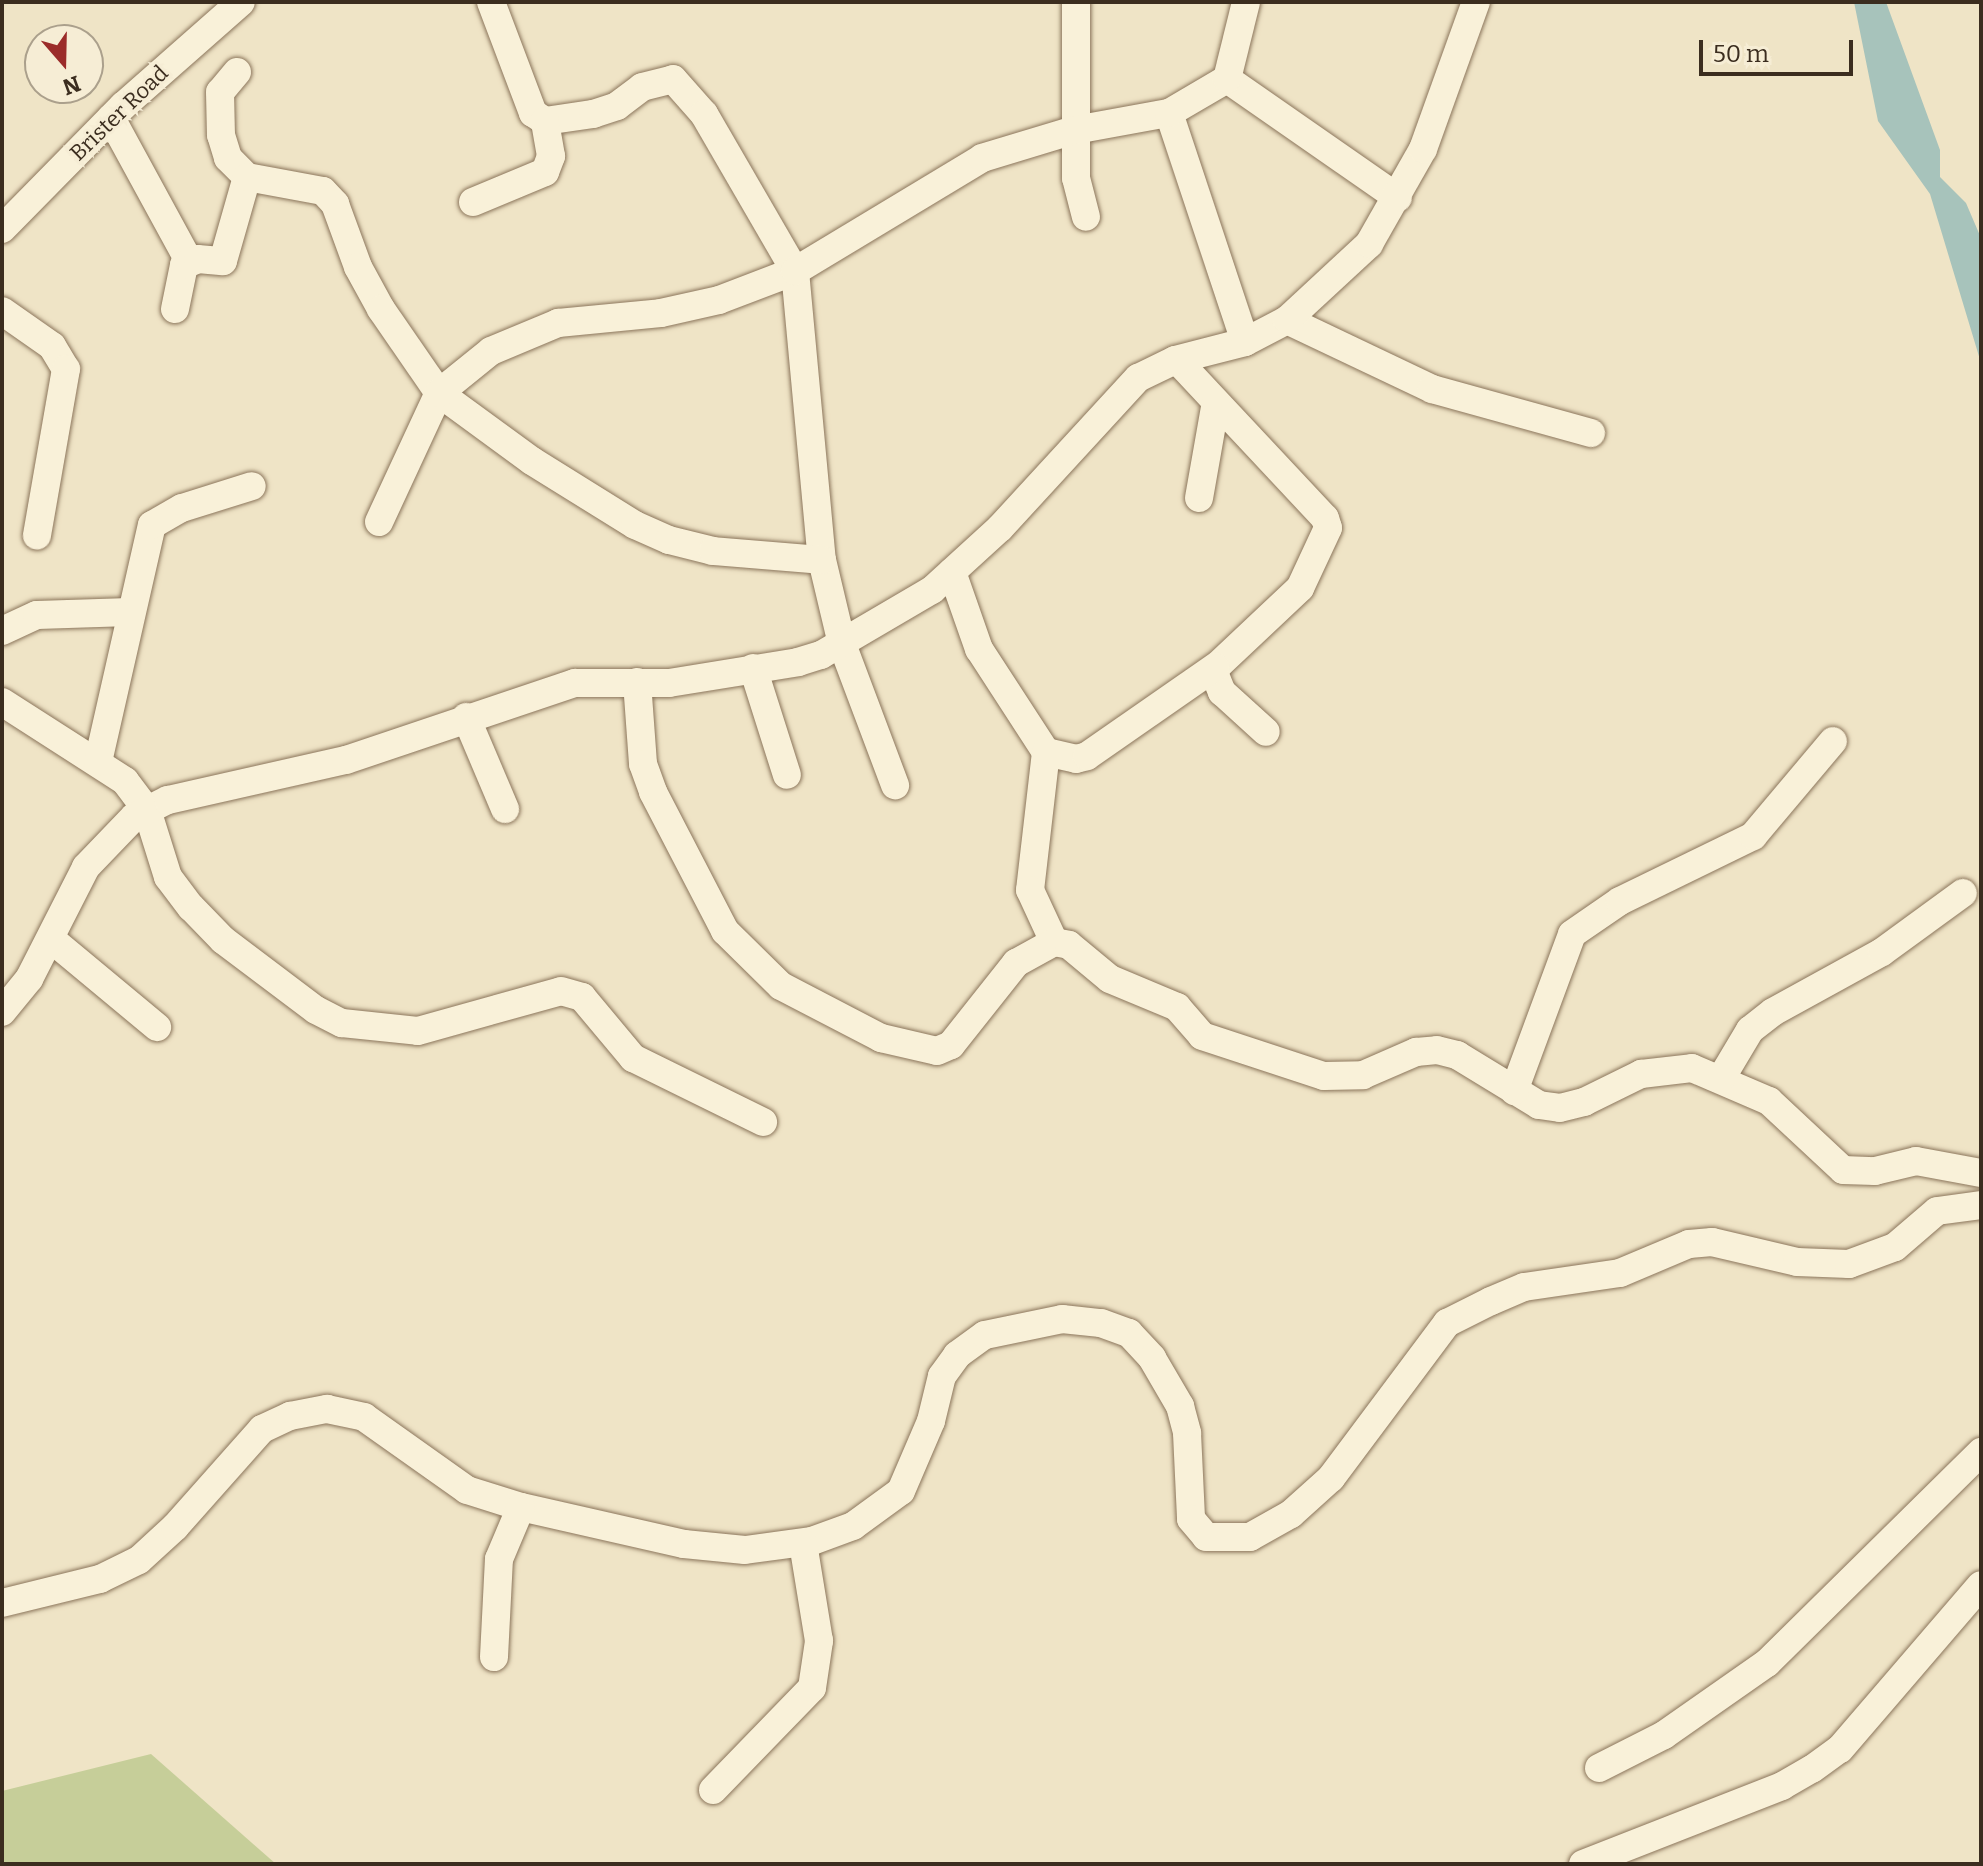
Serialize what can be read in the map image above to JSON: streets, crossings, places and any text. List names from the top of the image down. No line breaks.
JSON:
{"streets":{"street":["Brister Road"]},"scale_bar":"50 m","north":"bottom"}
